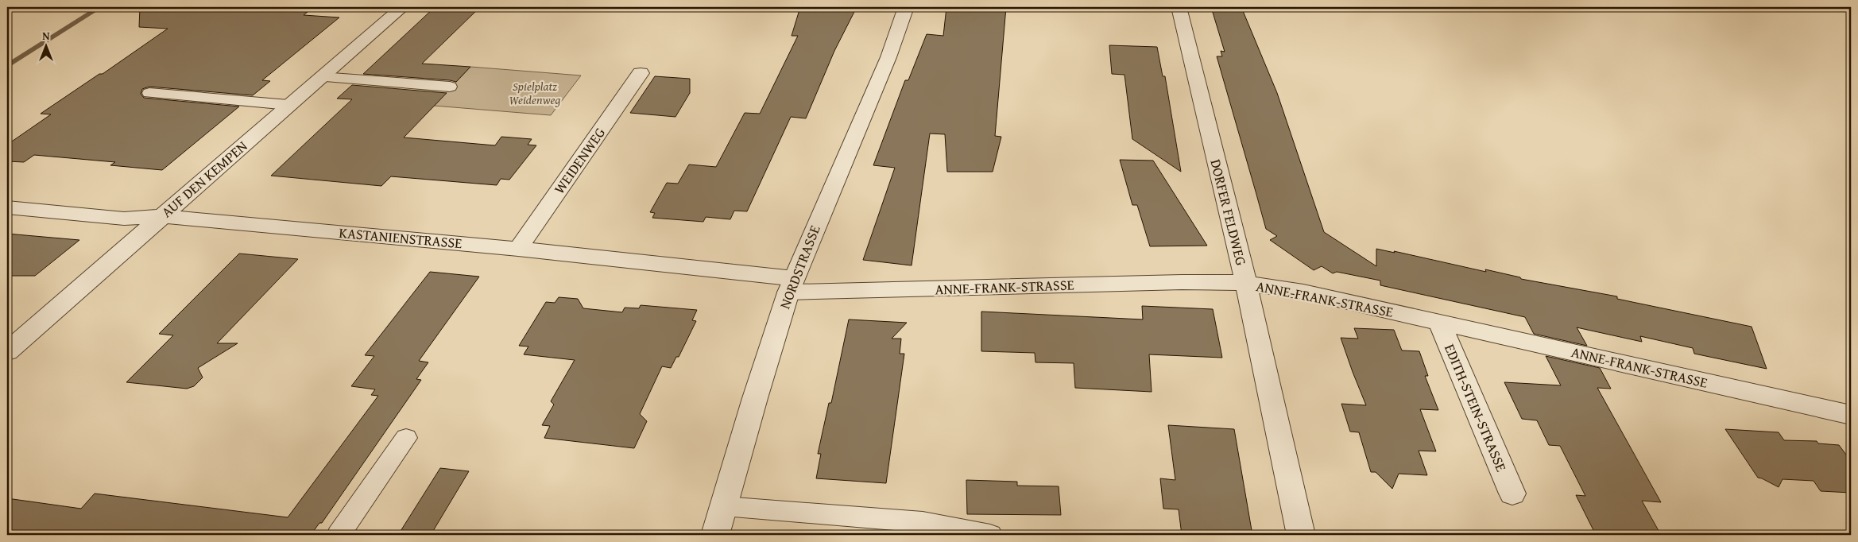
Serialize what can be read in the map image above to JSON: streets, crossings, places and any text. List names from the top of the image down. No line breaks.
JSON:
{"streets":{"street":["WEIDENWEG","AUF DEN KEMPEN","DORFER FELDWEG","KASTANIENSTRASSE","NORDSTRASSE","ANNE-FRANK-STRASSE","EDITH-STEIN-STRASSE"]},"crossings":[["WEIDENWEG","KASTANIENSTRASSE"],["AUF DEN KEMPEN","KASTANIENSTRASSE"],["DORFER FELDWEG","ANNE-FRANK-STRASSE"],["KASTANIENSTRASSE","NORDSTRASSE"],["KASTANIENSTRASSE","ANNE-FRANK-STRASSE"],["NORDSTRASSE","ANNE-FRANK-STRASSE"],["ANNE-FRANK-STRASSE","EDITH-STEIN-STRASSE"]],"parks":["Spielplatz Weidenweg"],"north":"top"}
